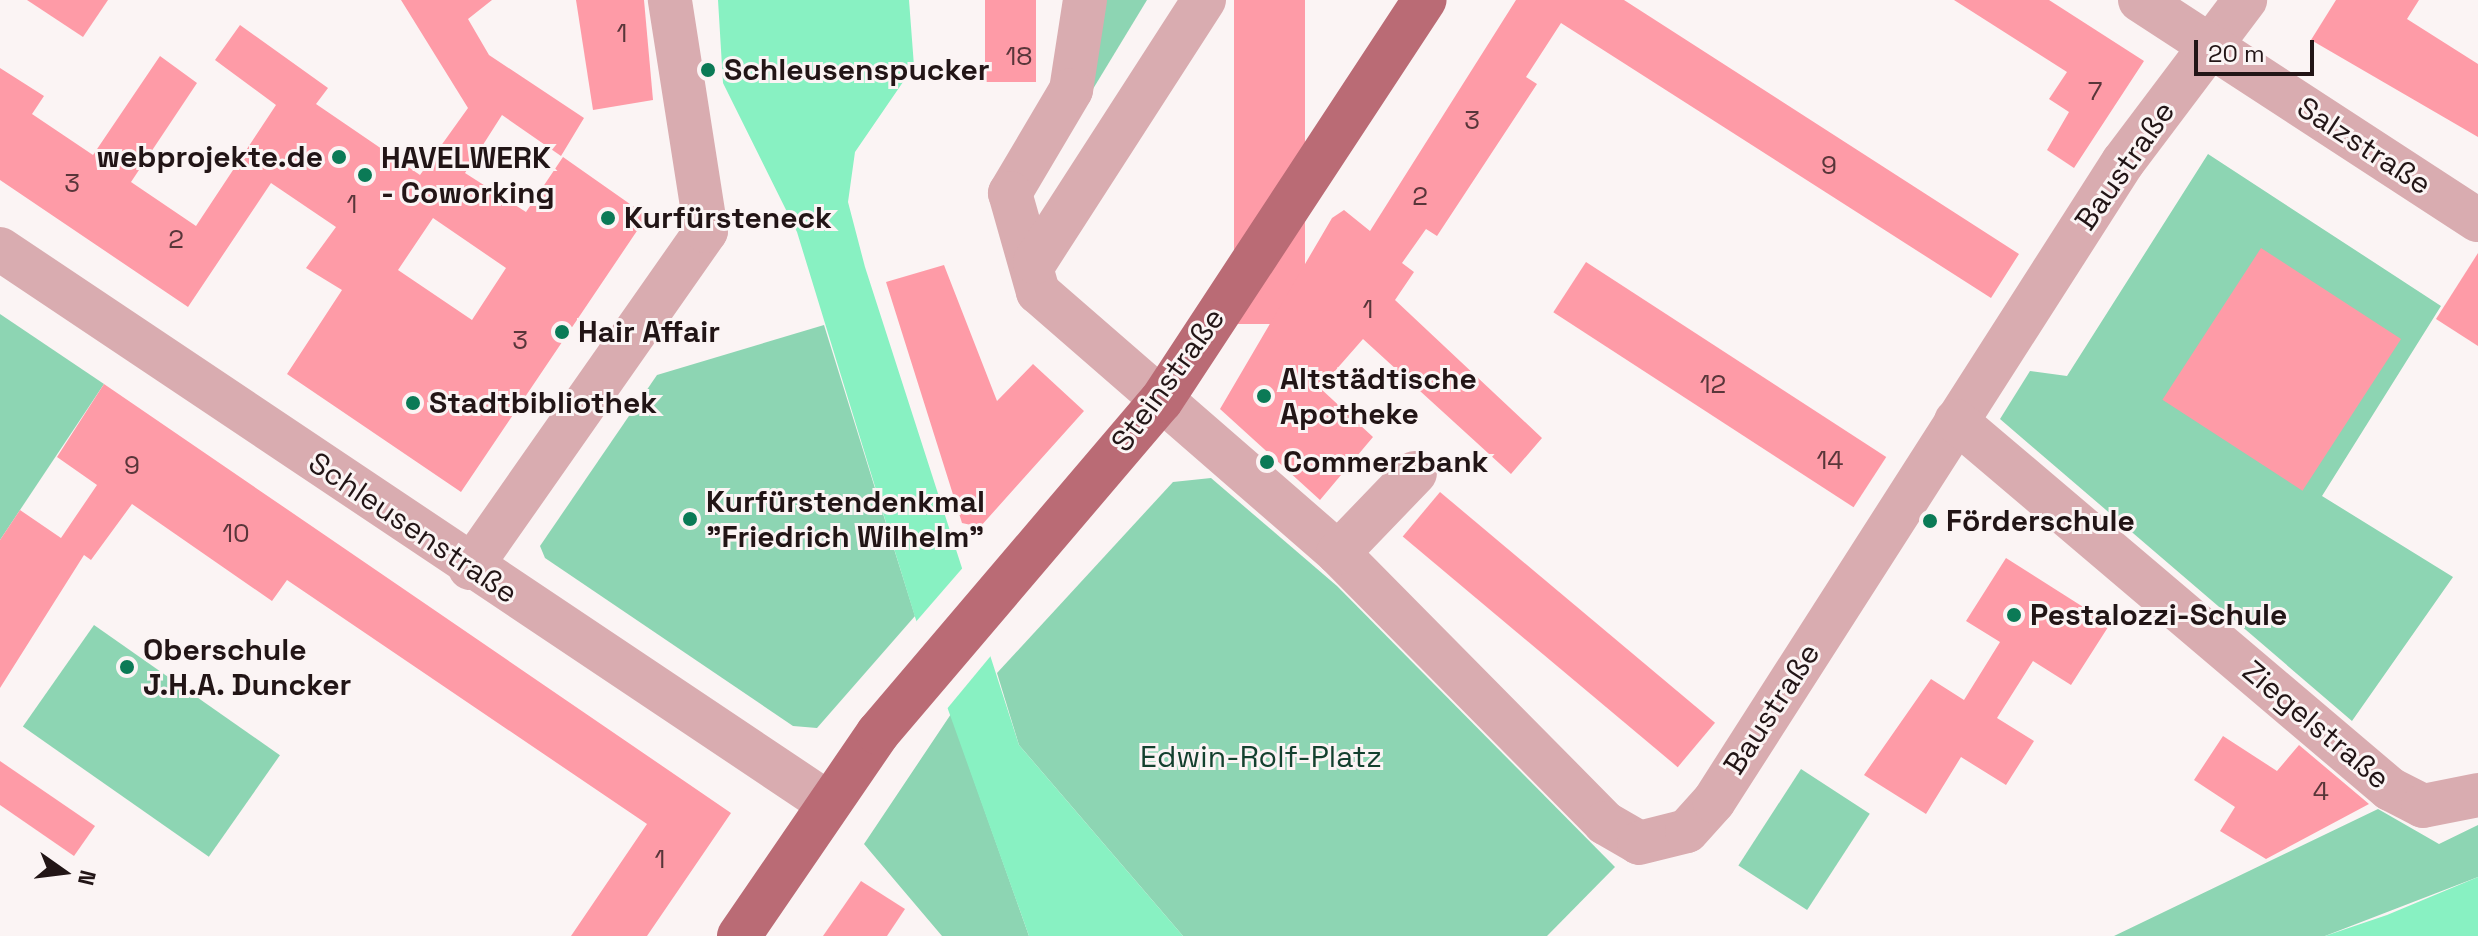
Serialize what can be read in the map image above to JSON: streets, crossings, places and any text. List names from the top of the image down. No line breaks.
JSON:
{"streets":{"main road":["Steinstraße"],"street":["Salzstraße","Baustraße","Schleusenstraße","Ziegelstraße"]},"crossings":[["Salzstraße","Baustraße"],["Baustraße","Steinstraße"],["Baustraße","Ziegelstraße"],["Steinstraße","Schleusenstraße"]],"parks":["Edwin-Rolf-Platz"],"places":["Schleusenspucker","webprojekte.de","HAVELWERK - Coworking","Kurfürsteneck","Hair Affair","Altstädtische Apotheke","Stadtbibliothek","Commerzbank","Kurfürstendenkmal \"Friedrich Wilhelm\"","Förderschule","Pestalozzi-Schule","Oberschule J.H.A. Duncker"],"house_numbers":["1","18","7","3","9","3","2","1","2","1","3","12","14","9","10","4","1"],"scale_bar":"20 m","north":"right"}
